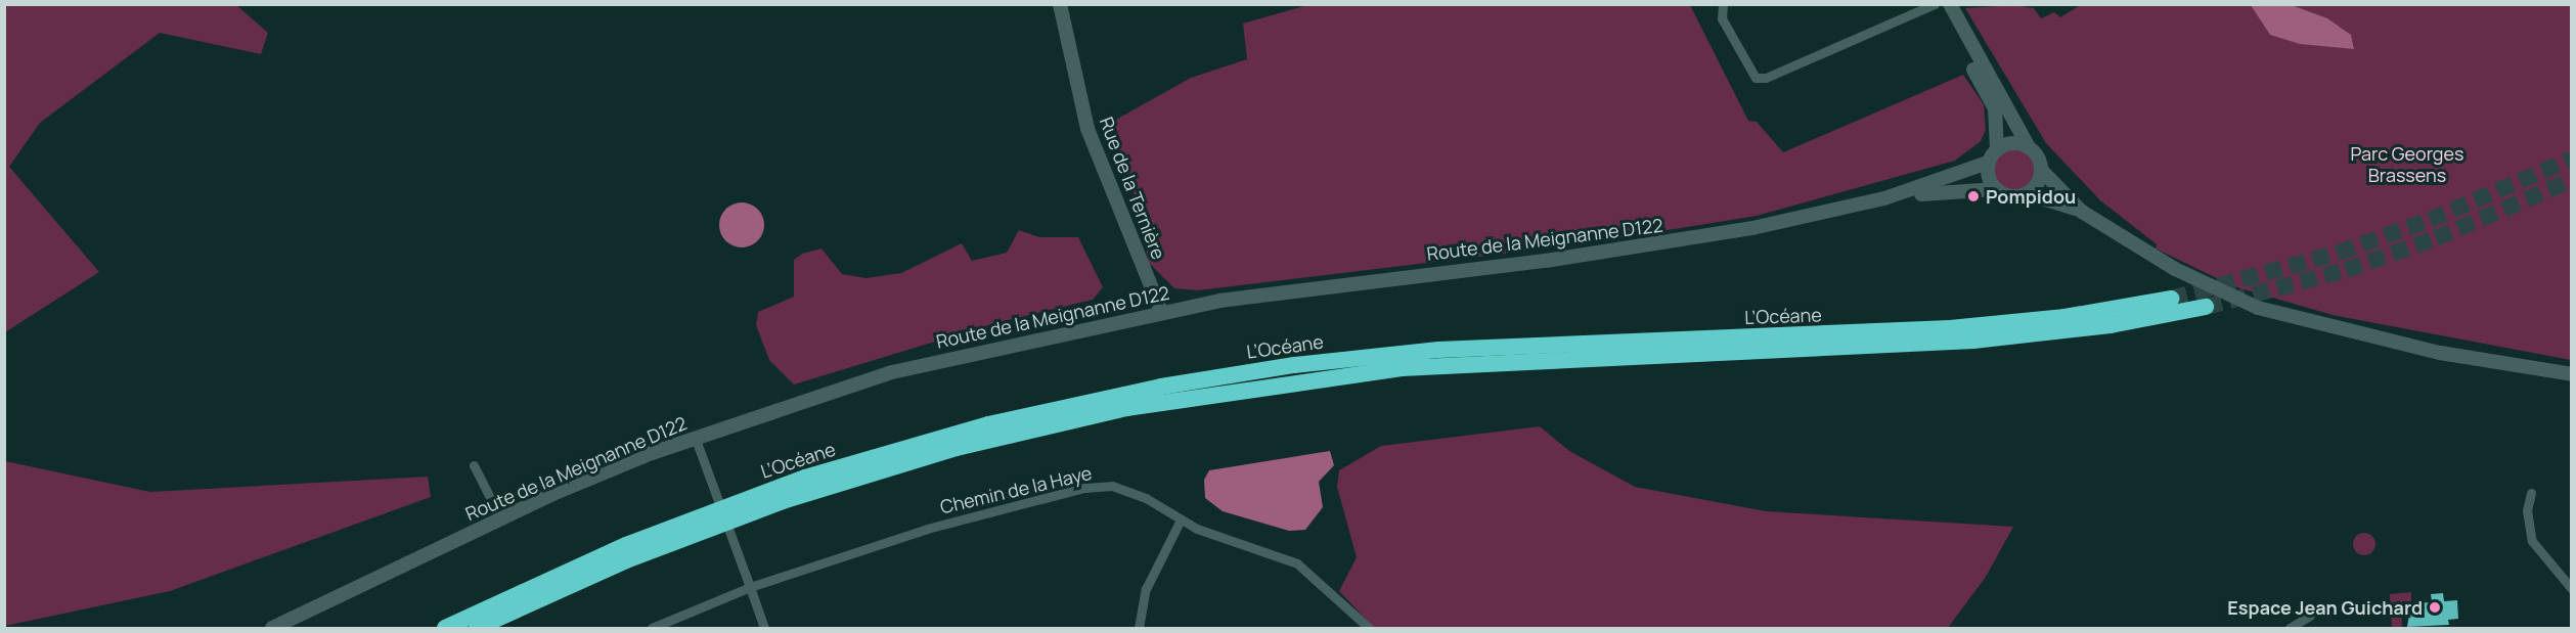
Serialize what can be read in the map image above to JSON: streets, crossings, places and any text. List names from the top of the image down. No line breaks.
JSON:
{"streets":{"highway":["L’Océane"],"street":["Rue de la Ternière","Route de la Meignanne D122","Chemin de la Haye"]},"crossings":[["Rue de la Ternière","Route de la Meignanne D122"]],"parks":["Parc Georges Brassens"],"places":["Pompidou","Espace Jean Guichard"]}
